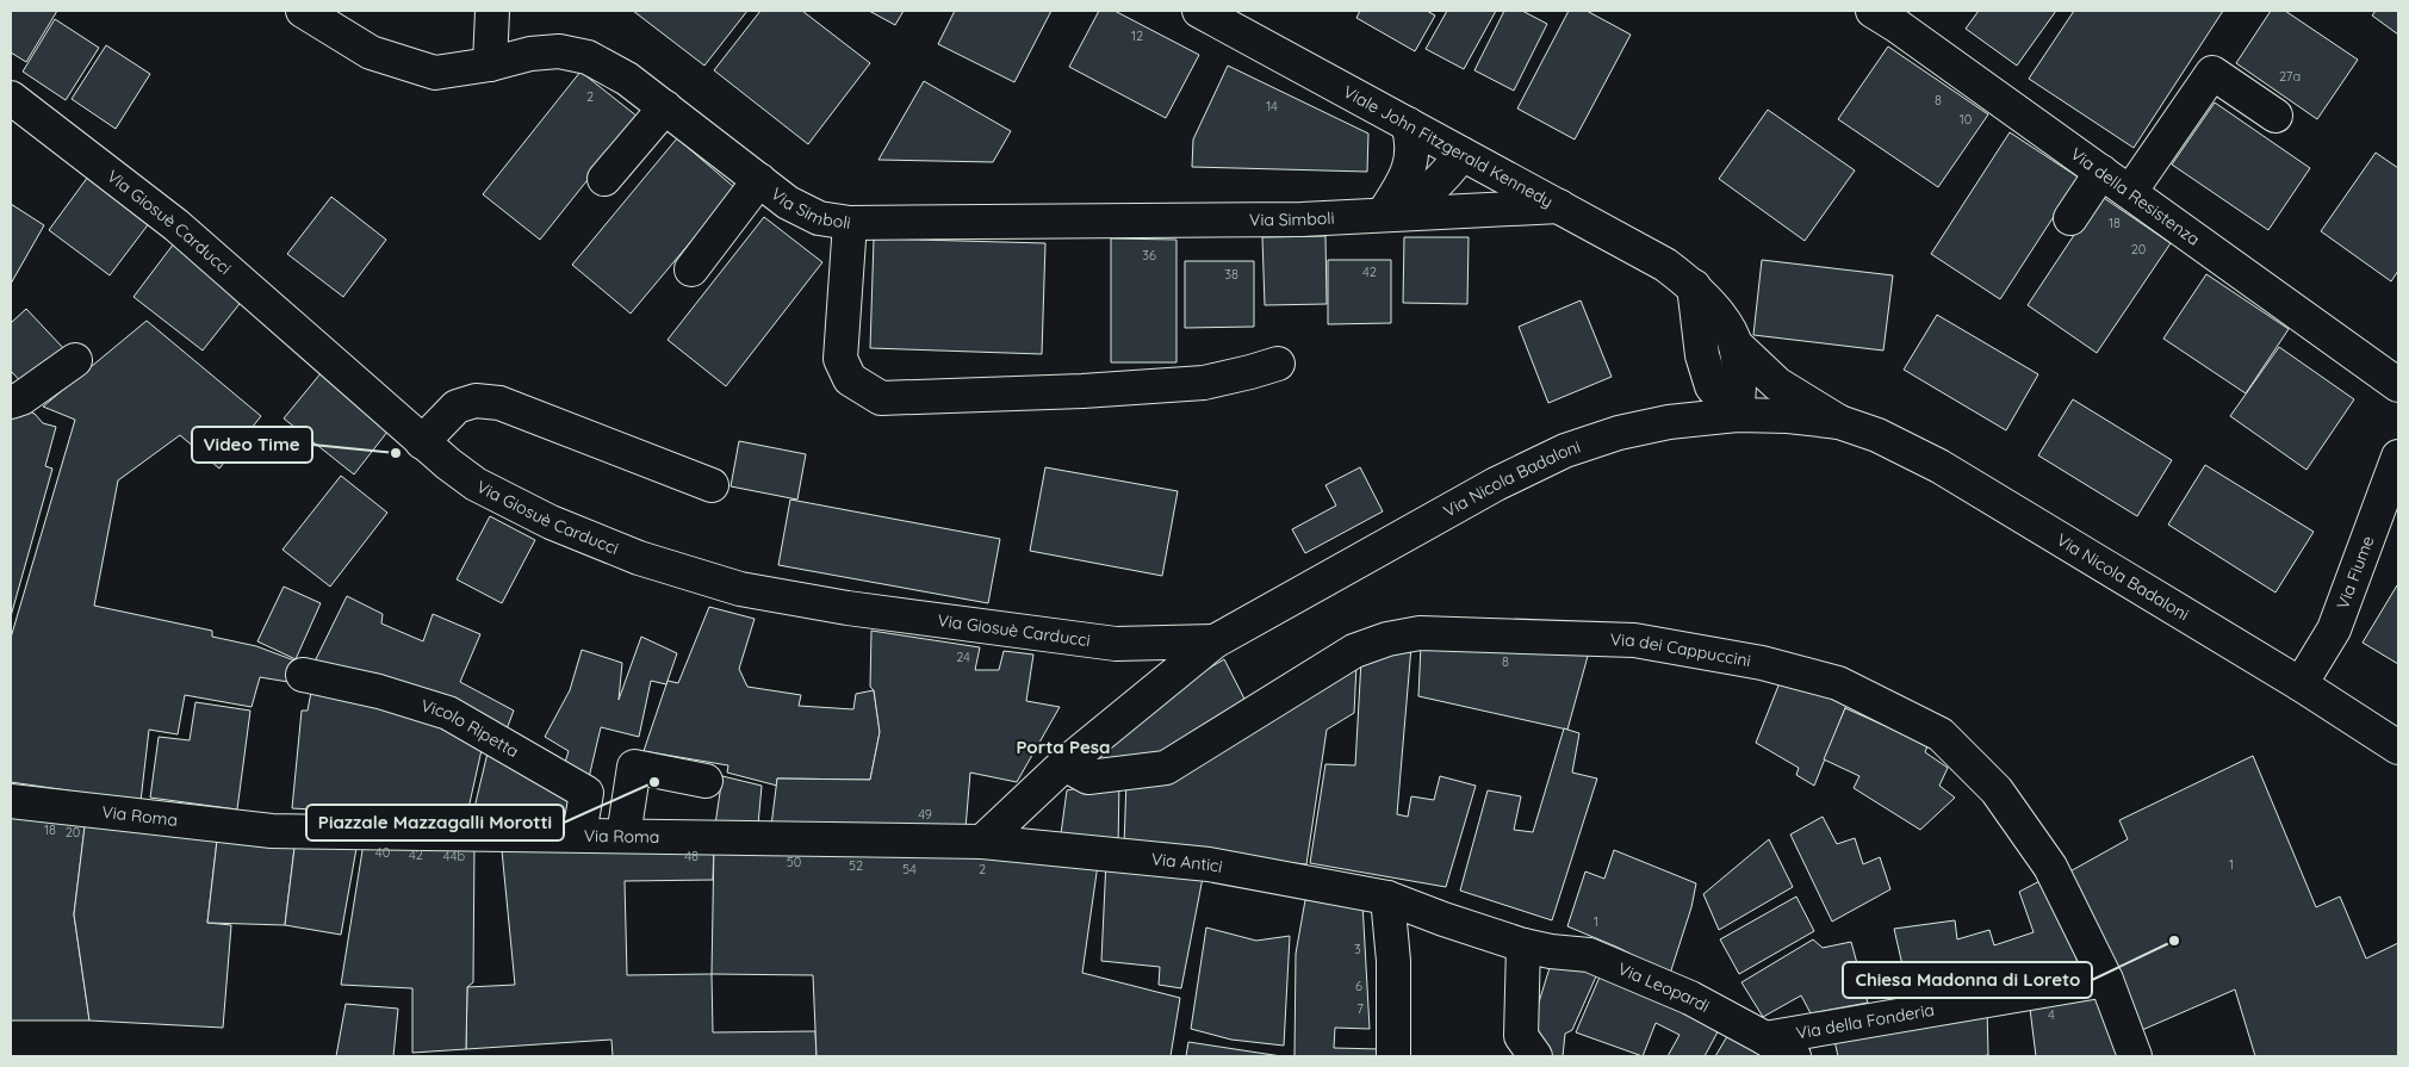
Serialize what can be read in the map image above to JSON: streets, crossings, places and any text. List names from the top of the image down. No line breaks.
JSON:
{"streets":{"street":["Viale John Fitzgerald Kennedy","Via della Resistenza","Via Simboli","Via Giosuè Carducci","Via Nicola Badaloni","Via Fiume","Via dei Cappuccini","Vicolo Ripetta","Via Roma","Via Antici","Via Leopardi","Via della Fonderia"]},"crossings":[["Viale John Fitzgerald Kennedy","Via Simboli"],["Viale John Fitzgerald Kennedy","Via Nicola Badaloni"],["Via Giosuè Carducci","Via Nicola Badaloni"],["Via Nicola Badaloni","Via Fiume"],["Via Nicola Badaloni","Via dei Cappuccini"],["Via Nicola Badaloni","Via Roma"],["Via Nicola Badaloni","Via Antici"],["Via dei Cappuccini","Via della Fonderia"],["Vicolo Ripetta","Via Roma"],["Via Roma","Via Antici"],["Via Antici","Via Leopardi"],["Via Leopardi","Via della Fonderia"]],"districts":["Porta Pesa"],"places":["Video Time","Piazzale Mazzagalli Morotti","Chiesa Madonna di Loreto"],"house_numbers":["12","27a","2","8","14","10","18","20","36","42","38","24","8","49","18","20","40","42","44b","48","50","1","52","54","2","1","3","6","7","4"]}
